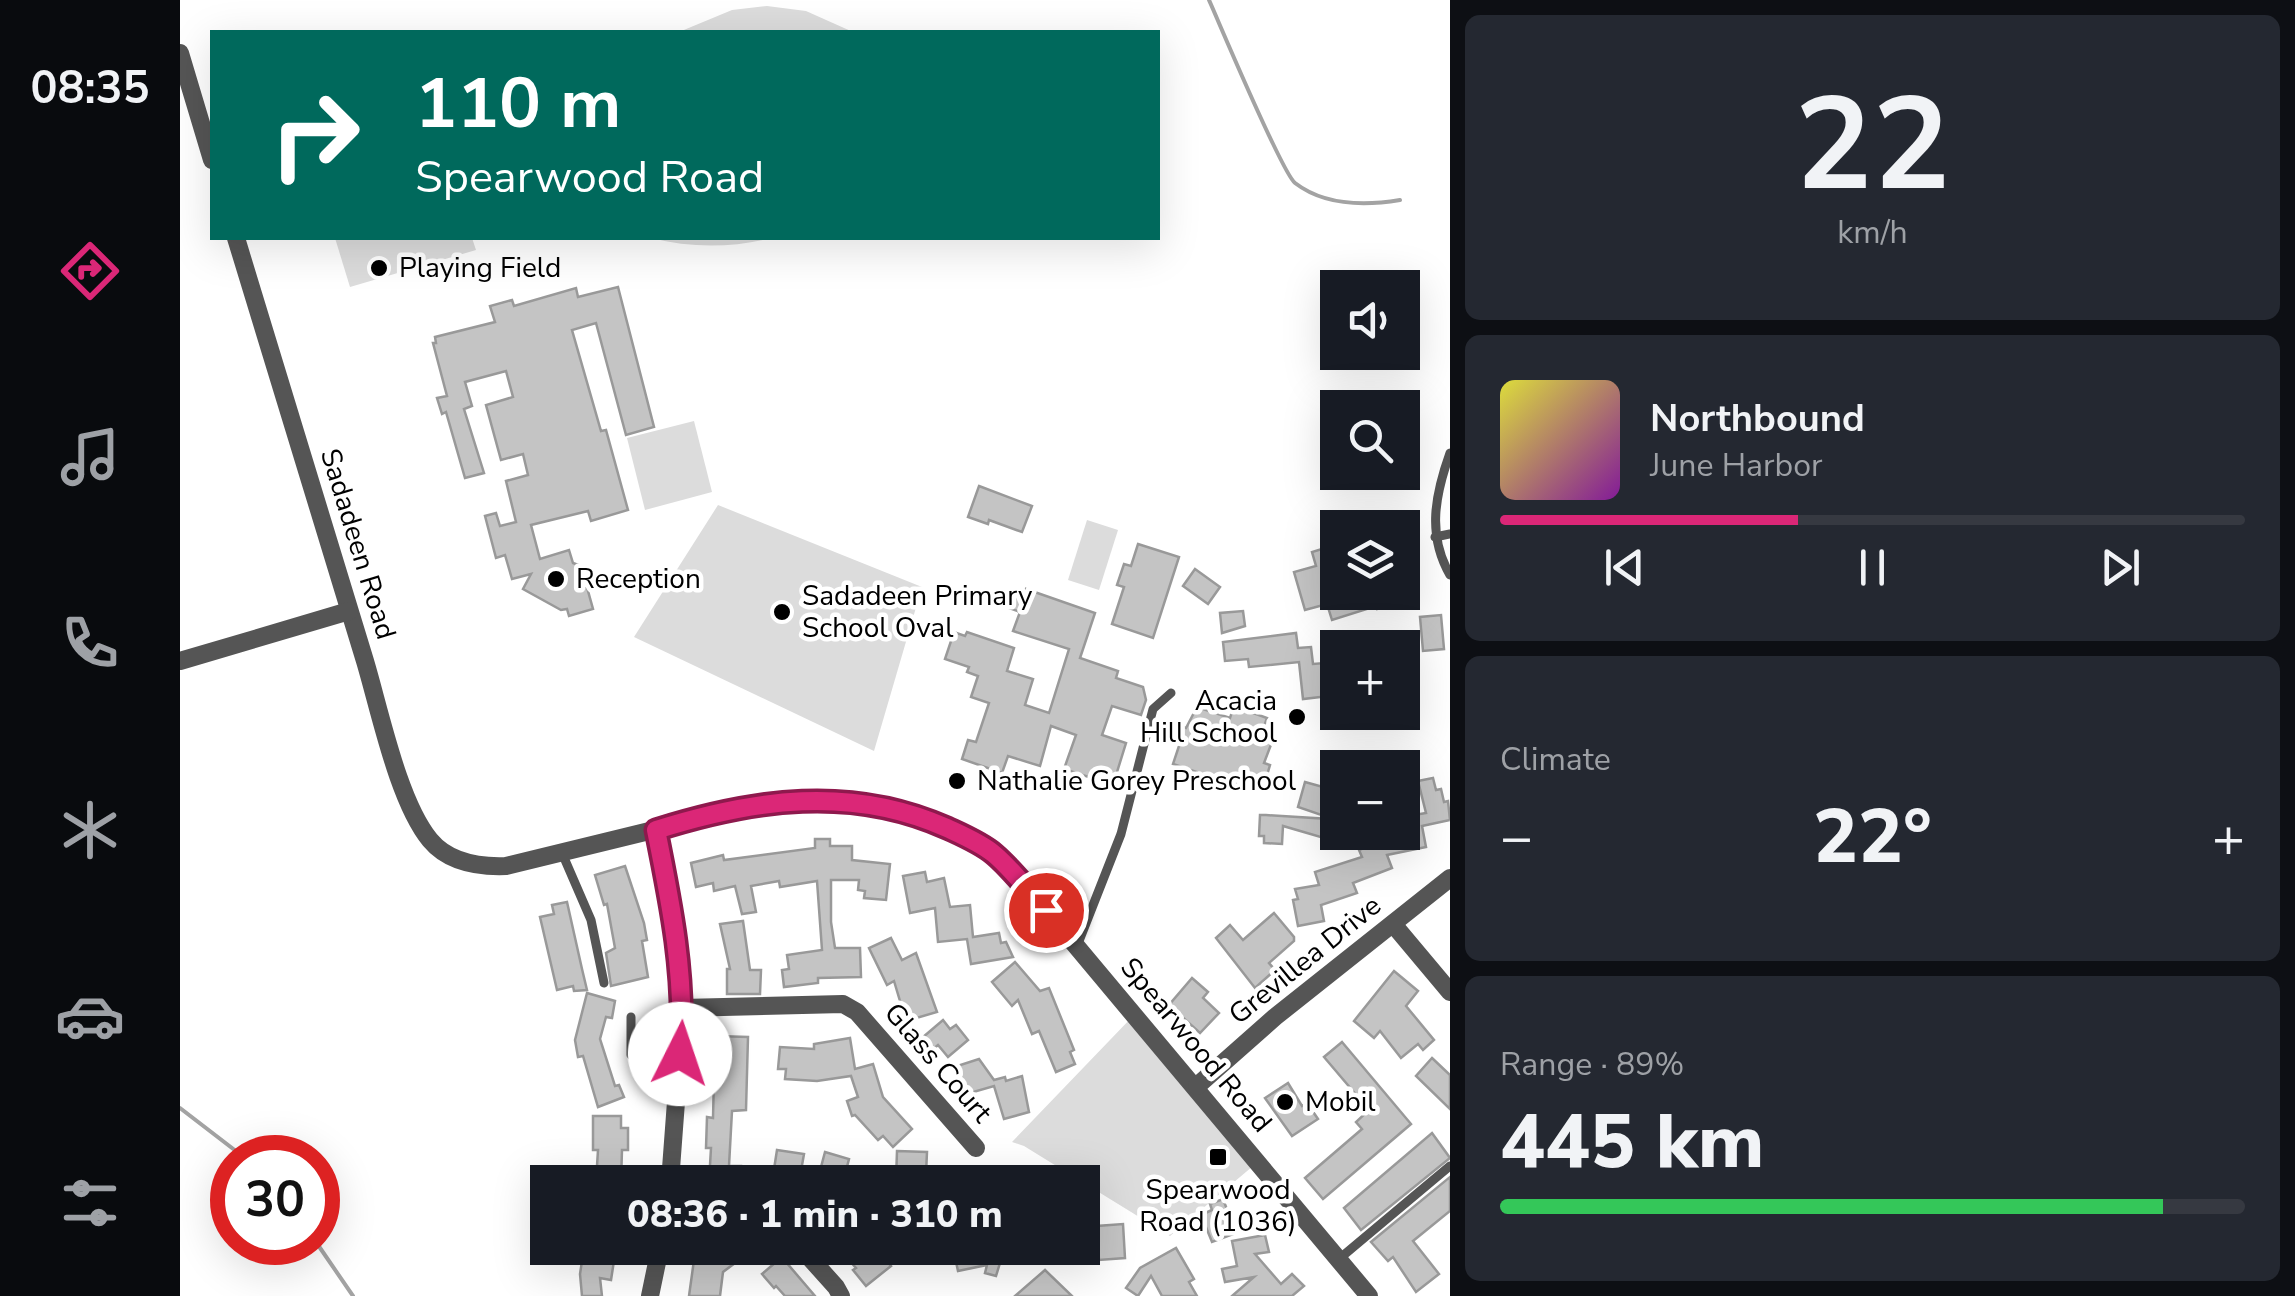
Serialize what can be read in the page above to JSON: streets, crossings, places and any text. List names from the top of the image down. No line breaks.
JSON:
{"streets":{"street":["Sadadeen Road","Grevillea Drive","Spearwood Road","Glass Court"]},"crossings":[["Sadadeen Road","Spearwood Road"],["Grevillea Drive","Spearwood Road"]],"places":{"other":["Playing Field","Reception","Sadadeen Primary School Oval","Acacia Hill School","Nathalie Gorey Preschool","Mobil"],"transit":["Spearwood Road (1036)"]},"page":{"tabs":"08:35","tile":[["22","km/h"],"Climate",["Range · 89%","445 km"]],"turn":["110 m","Spearwood Road"],"map_buttons":["+","−"],"song":["Northbound","June Harbor"],"heat":["−","22°","+"],"limit":"30","trip":"08:36 · 1 min · 310 m"}}
